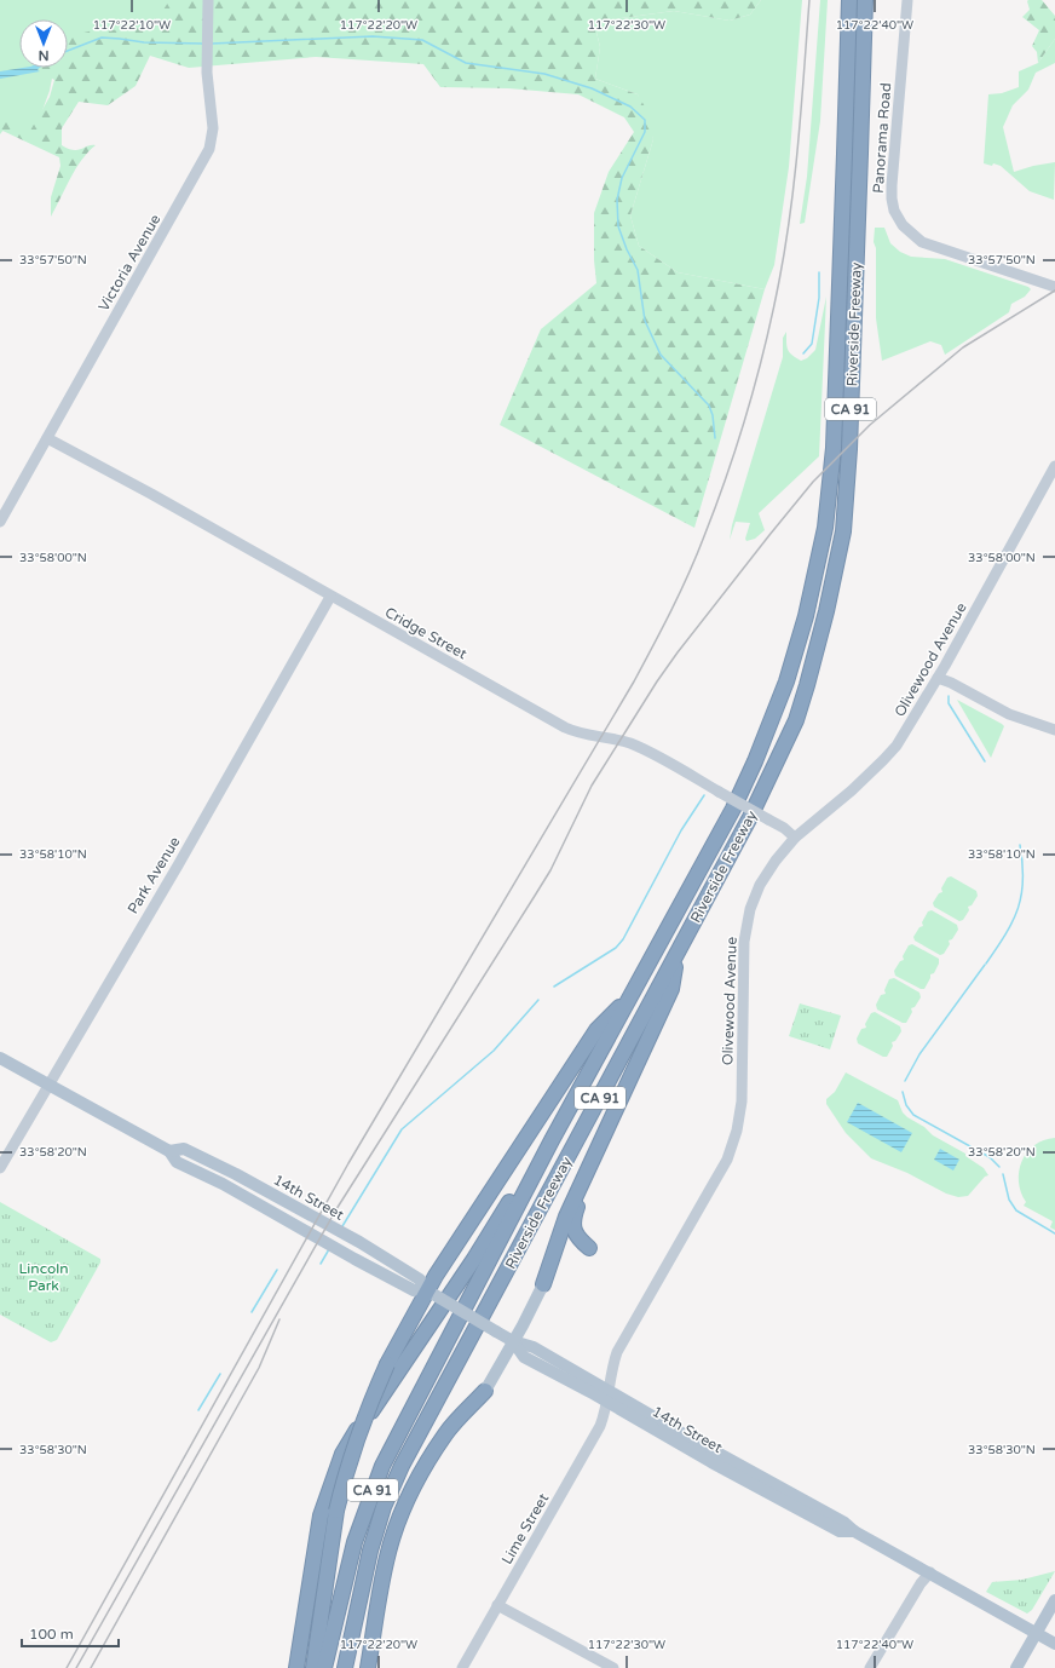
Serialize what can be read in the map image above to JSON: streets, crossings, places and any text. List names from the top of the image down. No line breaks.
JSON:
{"streets":{"highway":["Riverside Freeway","CA 91"],"main road":["14th Street"],"street":["Panorama Road","Victoria Avenue","Cridge Street","Olivewood Avenue","Park Avenue","Lime Street"]},"crossings":[["Victoria Avenue","Cridge Street"],["Cridge Street","Olivewood Avenue"],["Cridge Street","Park Avenue"],["Olivewood Avenue","14th Street"],["Olivewood Avenue","Lime Street"],["Park Avenue","14th Street"],["14th Street","Lime Street"]],"parks":["Lincoln Park"],"scale_bar":"100 m","north":"bottom","coordinates":["117°22'10\"W","117°22'20\"W","117°22'30\"W","117°22'40\"W","33°57'50\"N","33°58'00\"N","33°58'10\"N","33°58'20\"N","33°58'30\"N"]}
